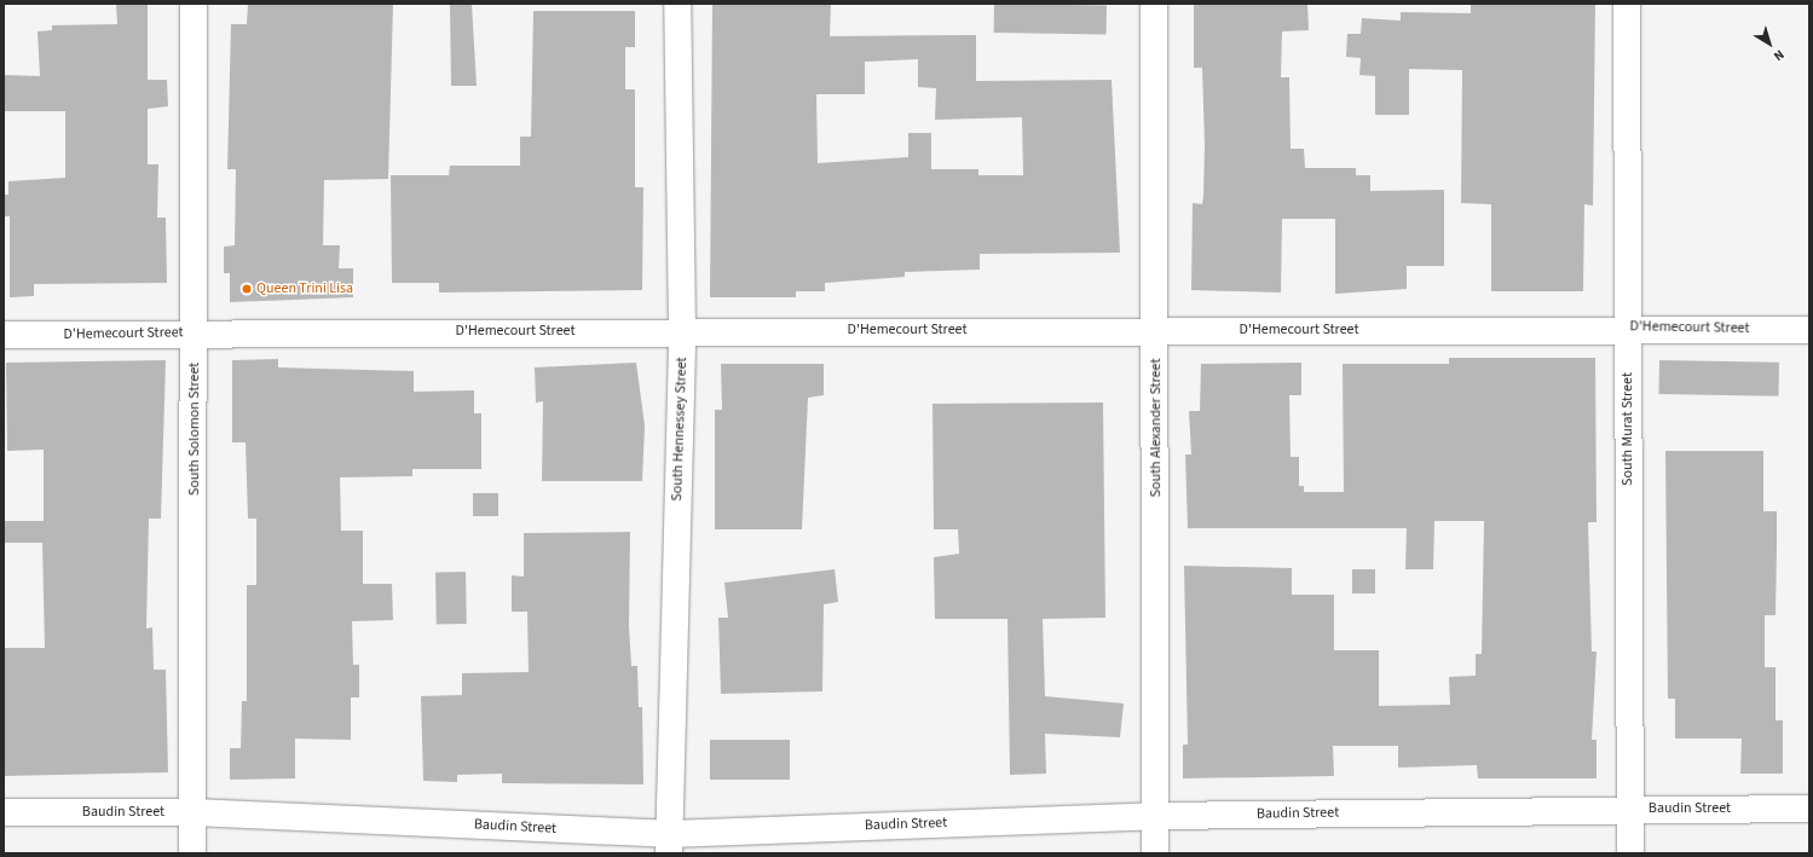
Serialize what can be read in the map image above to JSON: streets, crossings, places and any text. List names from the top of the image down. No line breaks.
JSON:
{"streets":{"street":["D'Hemecourt Street","South Alexander Street","South Solomon Street","South Hennessey Street","South Murat Street","Baudin Street"]},"crossings":[["D'Hemecourt Street","South Alexander Street"],["D'Hemecourt Street","South Solomon Street"],["D'Hemecourt Street","South Hennessey Street"],["D'Hemecourt Street","South Murat Street"],["South Alexander Street","Baudin Street"],["South Solomon Street","Baudin Street"],["South Hennessey Street","Baudin Street"],["South Murat Street","Baudin Street"]],"places":["Queen Trini Lisa"],"north":"bottom right"}
